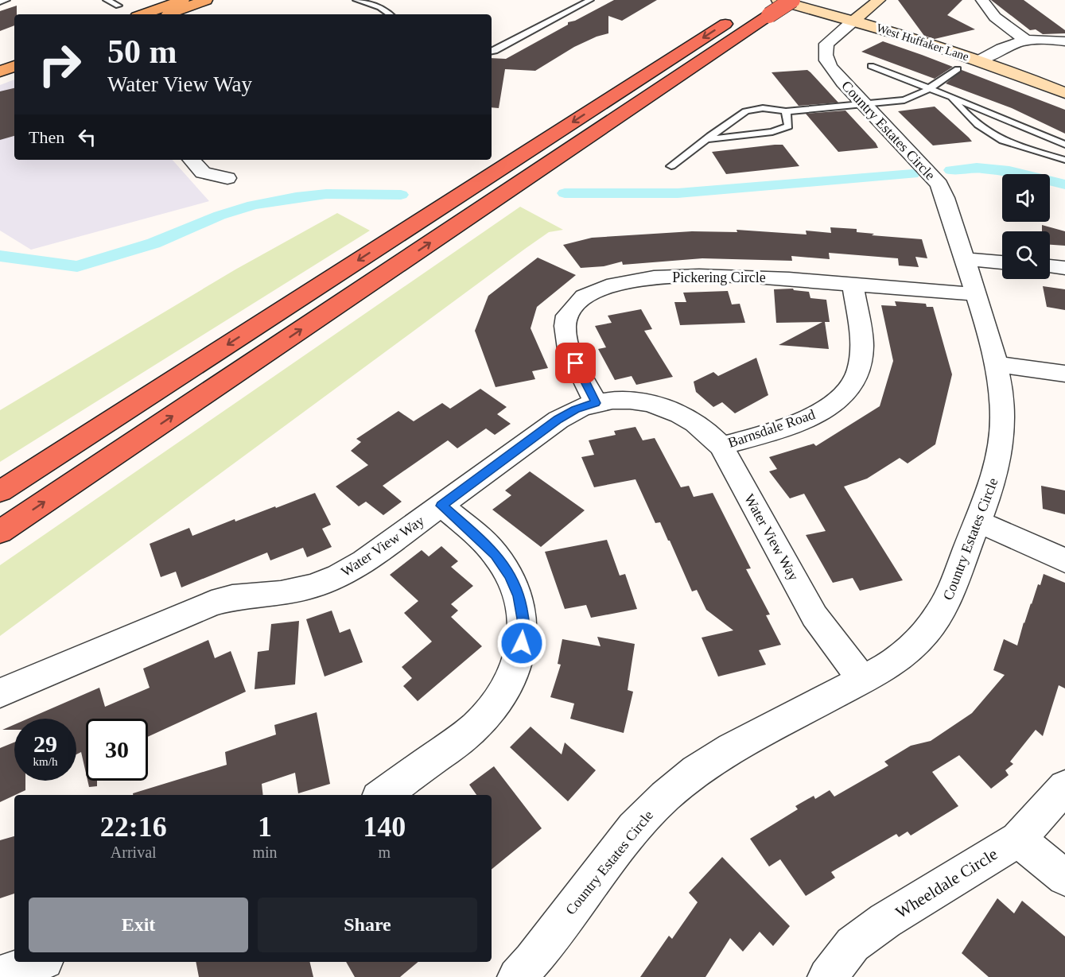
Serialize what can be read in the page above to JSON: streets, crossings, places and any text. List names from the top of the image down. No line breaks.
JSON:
{"streets":{"street":["West Huffaker Lane","Country Estates Circle","Pickering Circle","Barnsdale Road","Water View Way","Wheeldale Circle"]},"crossings":[["West Huffaker Lane","Country Estates Circle"],["Country Estates Circle","Pickering Circle"],["Country Estates Circle","Water View Way"],["Pickering Circle","Barnsdale Road"],["Pickering Circle","Water View Way"],["Barnsdale Road","Water View Way"]],"page":{"turn":["50 m","Water View Way"],"then":"Then","speed":"29 km/h","limit":"30","eta":["22:16","Arrival","1","min","140","m"],"buttons":["Exit","Share"]}}
